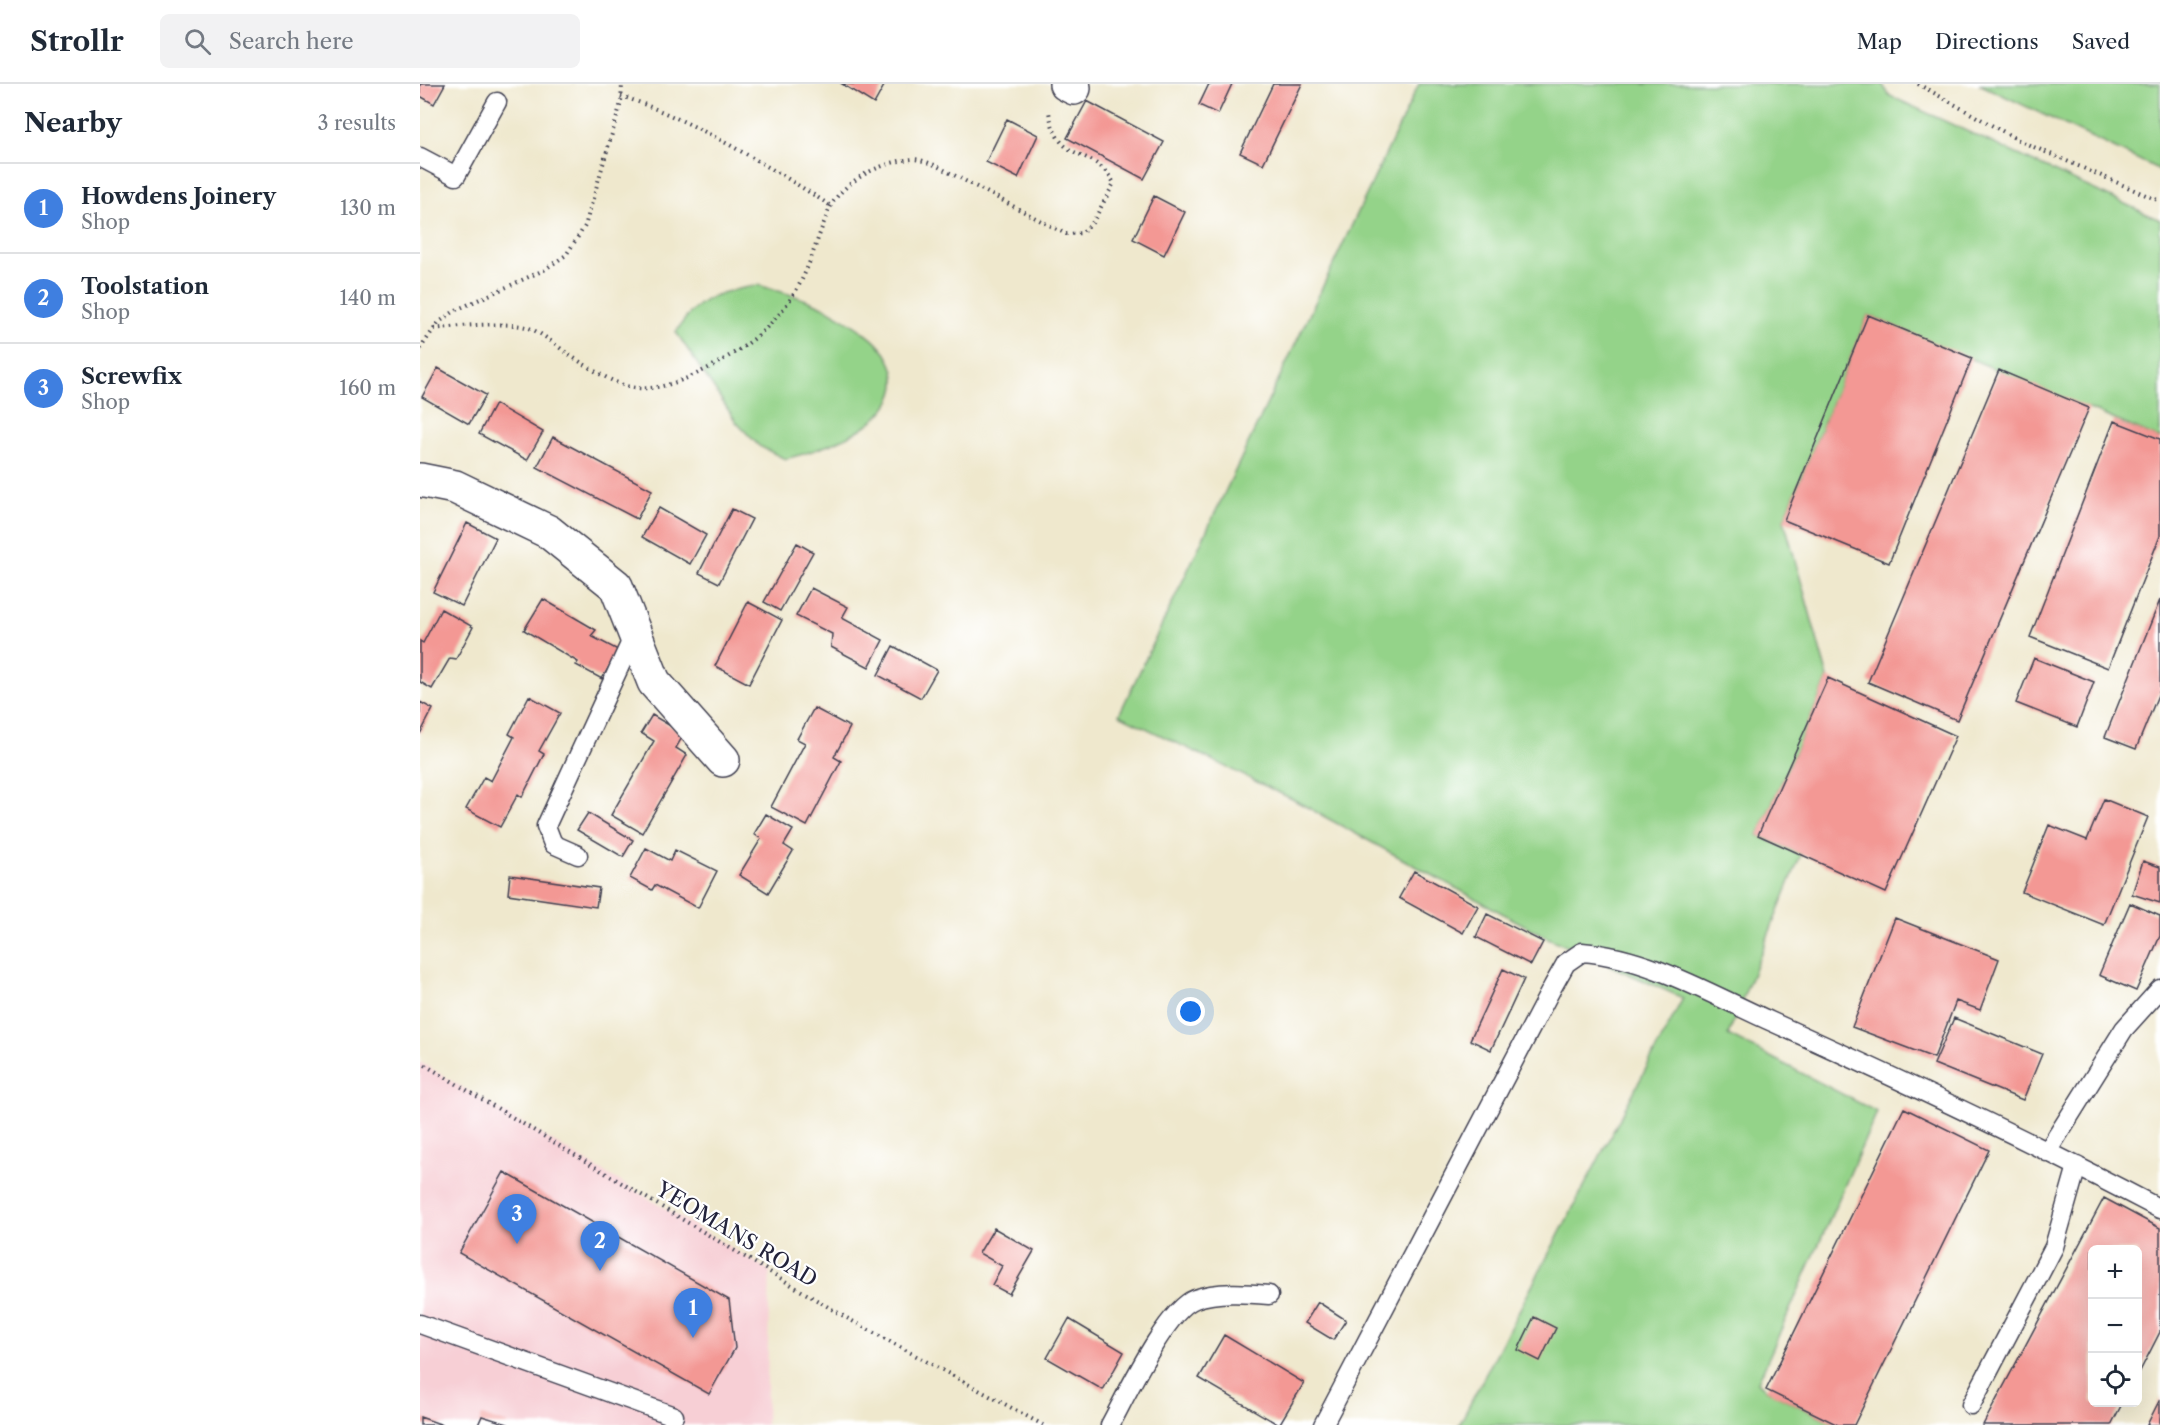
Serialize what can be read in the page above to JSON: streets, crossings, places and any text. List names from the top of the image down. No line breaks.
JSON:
{"streets":{"path":["YEOMANS ROAD"]},"page":{"header":"Strollr","search":"Search here","nav":["Map","Directions","Saved"],"heading":["Nearby","3 results"],"list":[{"mark":"1","name":"Howdens Joinery","note":"Shop","value":"130 m"},{"mark":"2","name":"Toolstation","note":"Shop","value":"140 m"},{"mark":"3","name":"Screwfix","note":"Shop","value":"160 m"}],"pins":["3","2","1"],"map_buttons":["+","−"]}}
